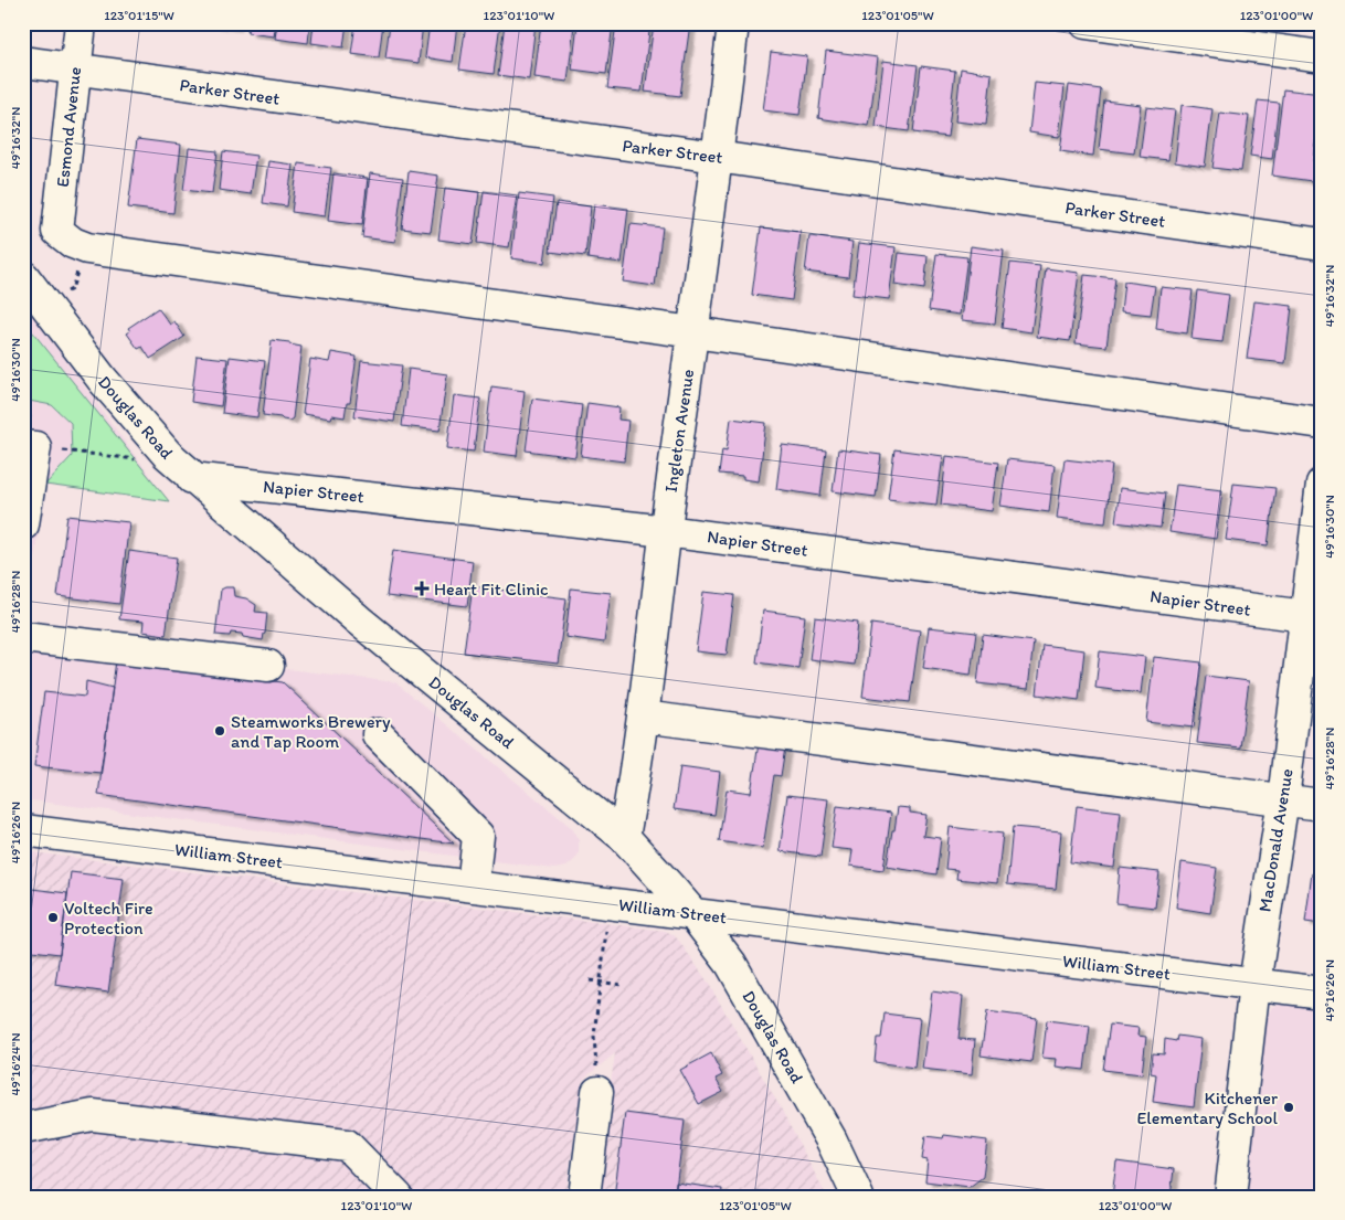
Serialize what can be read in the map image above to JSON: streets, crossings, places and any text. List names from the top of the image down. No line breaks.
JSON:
{"streets":{"street":["Parker Street","Esmond Avenue","Douglas Road","Ingleton Avenue","Napier Street","MacDonald Avenue","William Street"]},"crossings":[["Parker Street","Esmond Avenue"],["Parker Street","Ingleton Avenue"],["Douglas Road","Ingleton Avenue"],["Douglas Road","Napier Street"],["Douglas Road","William Street"],["Ingleton Avenue","Napier Street"],["Napier Street","MacDonald Avenue"],["MacDonald Avenue","William Street"]],"places":{"health":["Heart Fit Clinic"],"other":["Steamworks Brewery and Tap Room","Voltech Fire Protection","Kitchener Elementary School"]},"coordinates":["123°01'15\"W","123°01'10\"W","123°01'05\"W","123°01'00\"W","49°16'32\"N","49°16'30\"N","49°16'28\"N","49°16'26\"N","49°16'24\"N"]}
